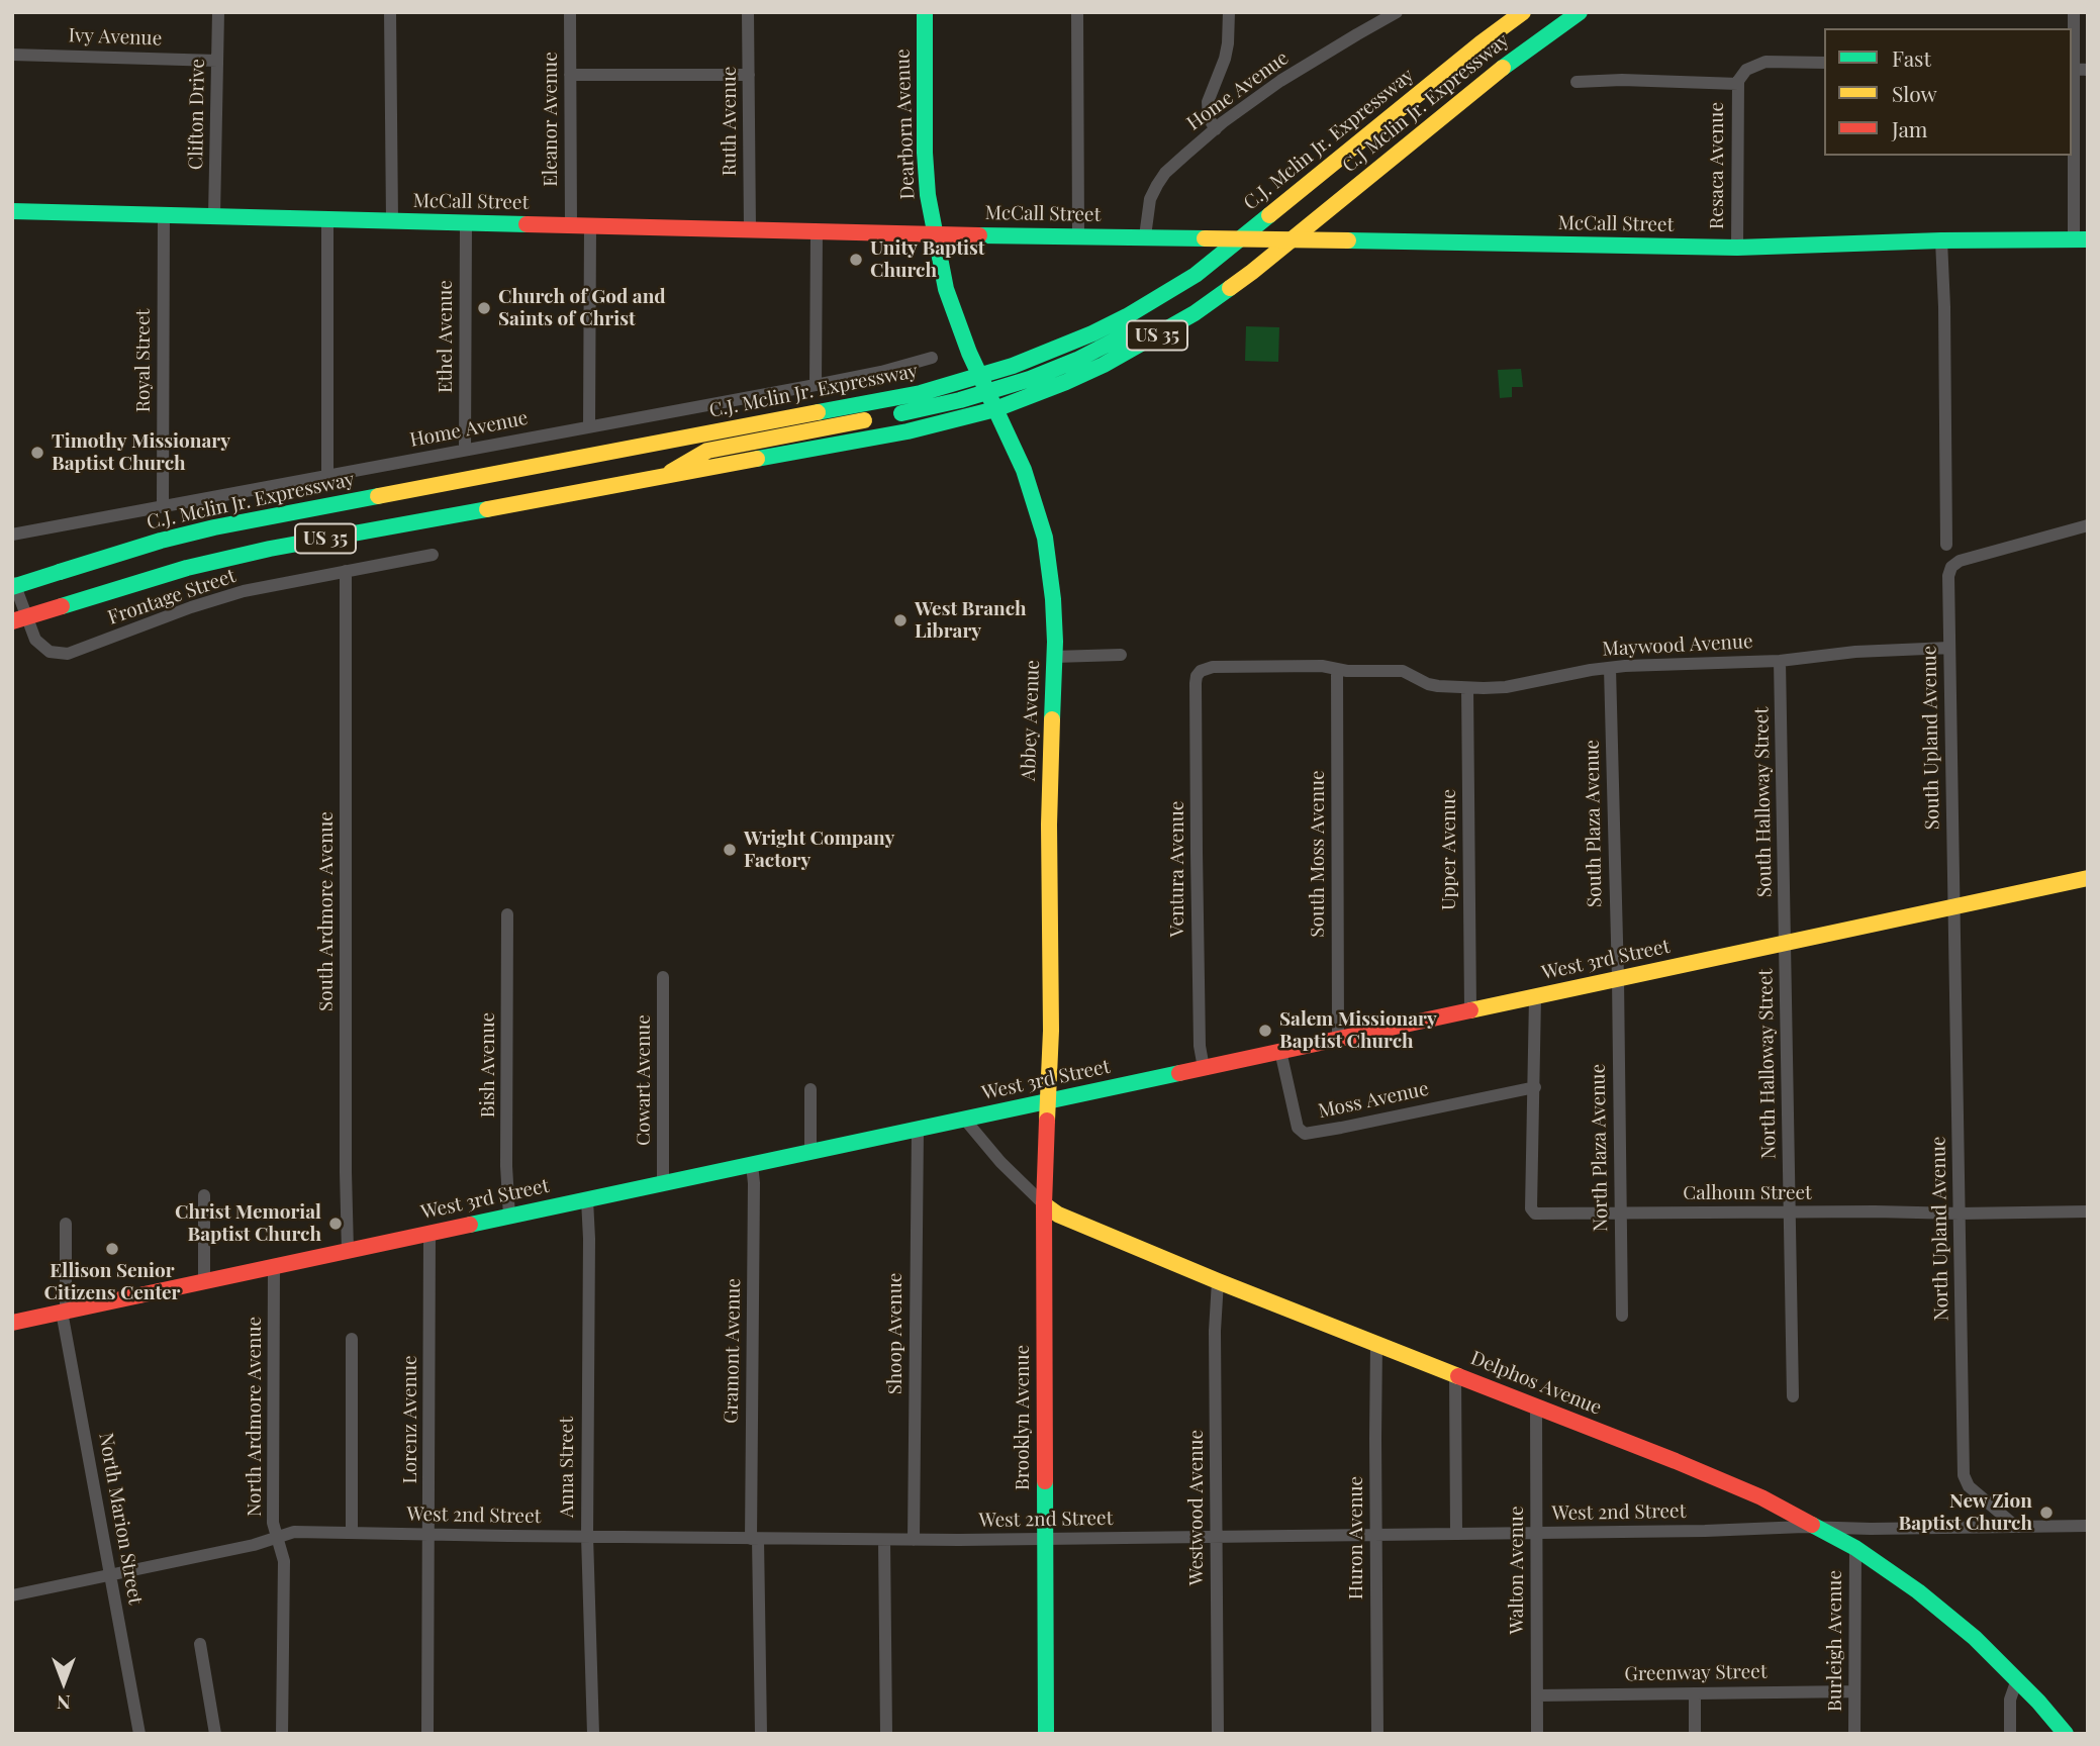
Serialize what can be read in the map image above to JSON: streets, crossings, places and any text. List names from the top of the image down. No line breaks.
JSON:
{"streets":{"main road":["C.J Mclin Jr. Expressway","Dearborn Avenue","C.J. Mclin Jr. Expressway","McCall Street","US 35","Abbey Avenue","West 3rd Street","Delphos Avenue","Brooklyn Avenue"],"street":["Ivy Avenue","Home Avenue","Clifton Drive","Eleanor Avenue","Ruth Avenue","Resaca Avenue","Ethel Avenue","Royal Street","Frontage Street","Maywood Avenue","South Upland Avenue","South Halloway Street","South Plaza Avenue","Upper Avenue","South Moss Avenue","Ventura Avenue","South Ardmore Avenue","North Halloway Street","Bish Avenue","Cowart Avenue","Moss Avenue","North Plaza Avenue","Calhoun Street","North Upland Avenue","Shoop Avenue","Gramont Avenue","North Ardmore Avenue","Lorenz Avenue","Anna Street","Westwood Avenue","West 2nd Street","North Marion Street","Huron Avenue","Walton Avenue","Burleigh Avenue","Greenway Street"]},"crossings":[["Ivy Avenue","Clifton Drive"],["Home Avenue","McCall Street"],["Home Avenue","Ethel Avenue"],["Home Avenue","Royal Street"],["C.J Mclin Jr. Expressway","US 35"],["C.J Mclin Jr. Expressway","Abbey Avenue"],["Clifton Drive","McCall Street"],["Eleanor Avenue","McCall Street"],["Ruth Avenue","McCall Street"],["Dearborn Avenue","McCall Street"],["Dearborn Avenue","Abbey Avenue"],["C.J. Mclin Jr. Expressway","Abbey Avenue"],["Resaca Avenue","McCall Street"],["McCall Street","Ethel Avenue"],["McCall Street","Royal Street"],["McCall Street","Abbey Avenue"],["US 35","Abbey Avenue"],["Frontage Street","South Ardmore Avenue"],["Maywood Avenue","South Upland Avenue"],["Maywood Avenue","South Halloway Street"],["Maywood Avenue","South Plaza Avenue"],["Maywood Avenue","Upper Avenue"],["Maywood Avenue","South Moss Avenue"],["Maywood Avenue","Ventura Avenue"],["Abbey Avenue","West 3rd Street"],["Abbey Avenue","Brooklyn Avenue"],["South Upland Avenue","West 3rd Street"],["South Upland Avenue","North Upland Avenue"],["South Halloway Street","West 3rd Street"],["South Halloway Street","North Halloway Street"],["South Plaza Avenue","West 3rd Street"],["South Plaza Avenue","North Plaza Avenue"],["Upper Avenue","West 3rd Street"],["South Moss Avenue","West 3rd Street"],["Ventura Avenue","West 3rd Street"],["South Ardmore Avenue","West 3rd Street"],["West 3rd Street","North Halloway Street"],["West 3rd Street","Bish Avenue"],["West 3rd Street","Cowart Avenue"],["West 3rd Street","Moss Avenue"],["West 3rd Street","North Plaza Avenue"],["West 3rd Street","North Upland Avenue"],["West 3rd Street","Shoop Avenue"],["West 3rd Street","Gramont Avenue"],["West 3rd Street","Delphos Avenue"],["West 3rd Street","North Ardmore Avenue"],["West 3rd Street","Brooklyn Avenue"],["West 3rd Street","Lorenz Avenue"],["West 3rd Street","Anna Street"],["West 3rd Street","North Marion Street"],["North Halloway Street","Calhoun Street"],["Moss Avenue","Calhoun Street"],["North Plaza Avenue","Calhoun Street"],["Calhoun Street","North Upland Avenue"],["North Upland Avenue","West 2nd Street"],["Shoop Avenue","West 2nd Street"],["Gramont Avenue","West 2nd Street"],["Delphos Avenue","Brooklyn Avenue"],["Delphos Avenue","Westwood Avenue"],["Delphos Avenue","West 2nd Street"],["Delphos Avenue","Huron Avenue"],["Delphos Avenue","Walton Avenue"],["Delphos Avenue","Burleigh Avenue"],["North Ardmore Avenue","West 2nd Street"],["Brooklyn Avenue","West 2nd Street"],["Lorenz Avenue","West 2nd Street"],["Anna Street","West 2nd Street"],["Westwood Avenue","West 2nd Street"],["West 2nd Street","North Marion Street"],["West 2nd Street","Huron Avenue"],["West 2nd Street","Walton Avenue"],["Walton Avenue","Greenway Street"],["Burleigh Avenue","Greenway Street"]],"places":["Unity Baptist Church","Church of God and Saints of Christ","Timothy Missionary Baptist Church","West Branch Library","Wright Company Factory","Salem Missionary Baptist Church","Christ Memorial Baptist Church","Ellison Senior Citizens Center","New Zion Baptist Church"],"legend":["Fast","Slow","Jam"],"north":"bottom"}
